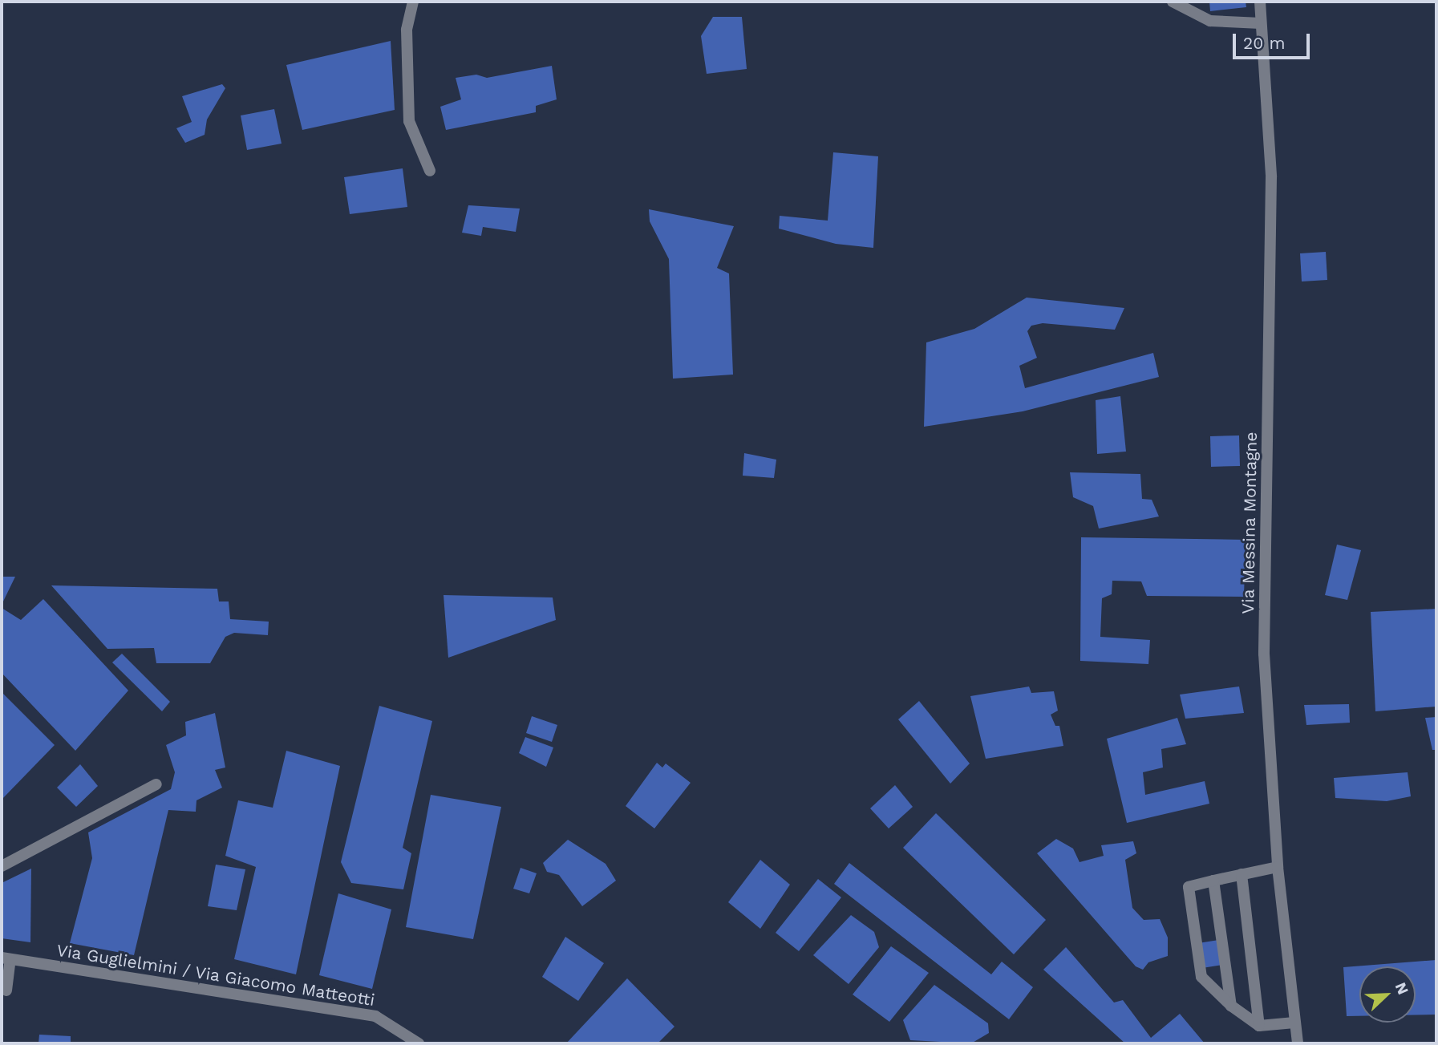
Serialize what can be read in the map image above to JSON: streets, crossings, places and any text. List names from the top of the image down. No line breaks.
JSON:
{"streets":{"street":["Via Messina Montagne","Via Guglielmini / Via Giacomo Matteotti"]},"scale_bar":"20 m","north":"top right"}
